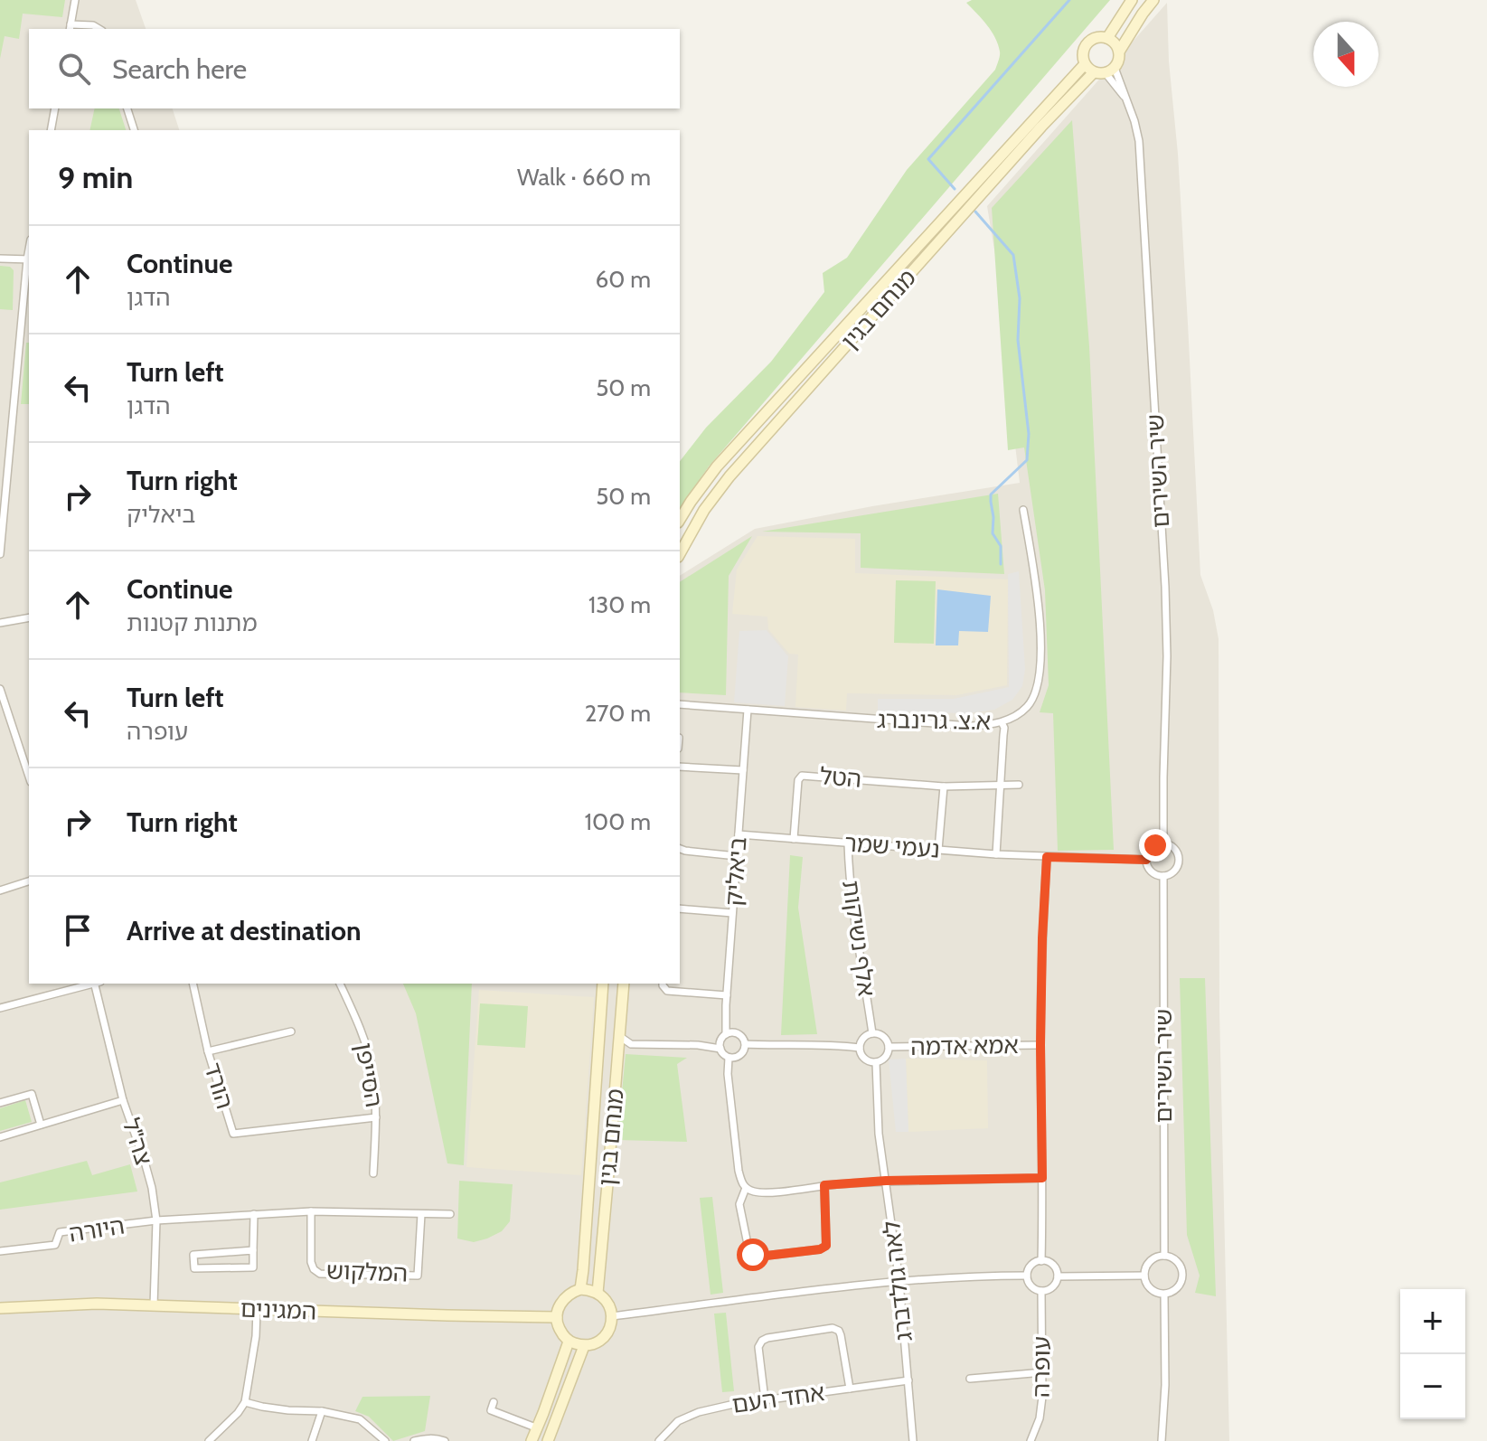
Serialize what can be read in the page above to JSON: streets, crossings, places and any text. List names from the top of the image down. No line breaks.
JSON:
{"streets":{"main road":["מנחם בגין","המגינים"],"street":["שיר השירים","א.צ. גרינברג","הטל","נעמי שמר","ביאליק","אלף נשיקות","אמא אדמה","הסייפן","הורד","צה\"ל","היורה","המלקוש","לאה גולדברג","עופרה","אחד העם"]},"crossings":[["מנחם בגין","שיר השירים"],["מנחם בגין","המגינים"],["שיר השירים","נעמי שמר"],["א.צ. גרינברג","ביאליק"],["הטל","נעמי שמר"],["נעמי שמר","ביאליק"],["נעמי שמר","אלף נשיקות"],["אלף נשיקות","אמא אדמה"],["הסייפן","הורד"],["צה\"ל","היורה"],["צה\"ל","המגינים"],["לאה גולדברג","אחד העם"]],"north":"bottom","page":{"search":"Search here","heading":["9 min","Walk · 660 m"],"list":[["Continue","הדגן","60 m"],["Turn left","הדגן","50 m"],["Turn right","ביאליק","50 m"],["Continue","מתנות קטנות","130 m"],["Turn left","עופרה","270 m"],["Turn right","100 m"],"Arrive at destination"],"map_buttons":["+","−"]}}
